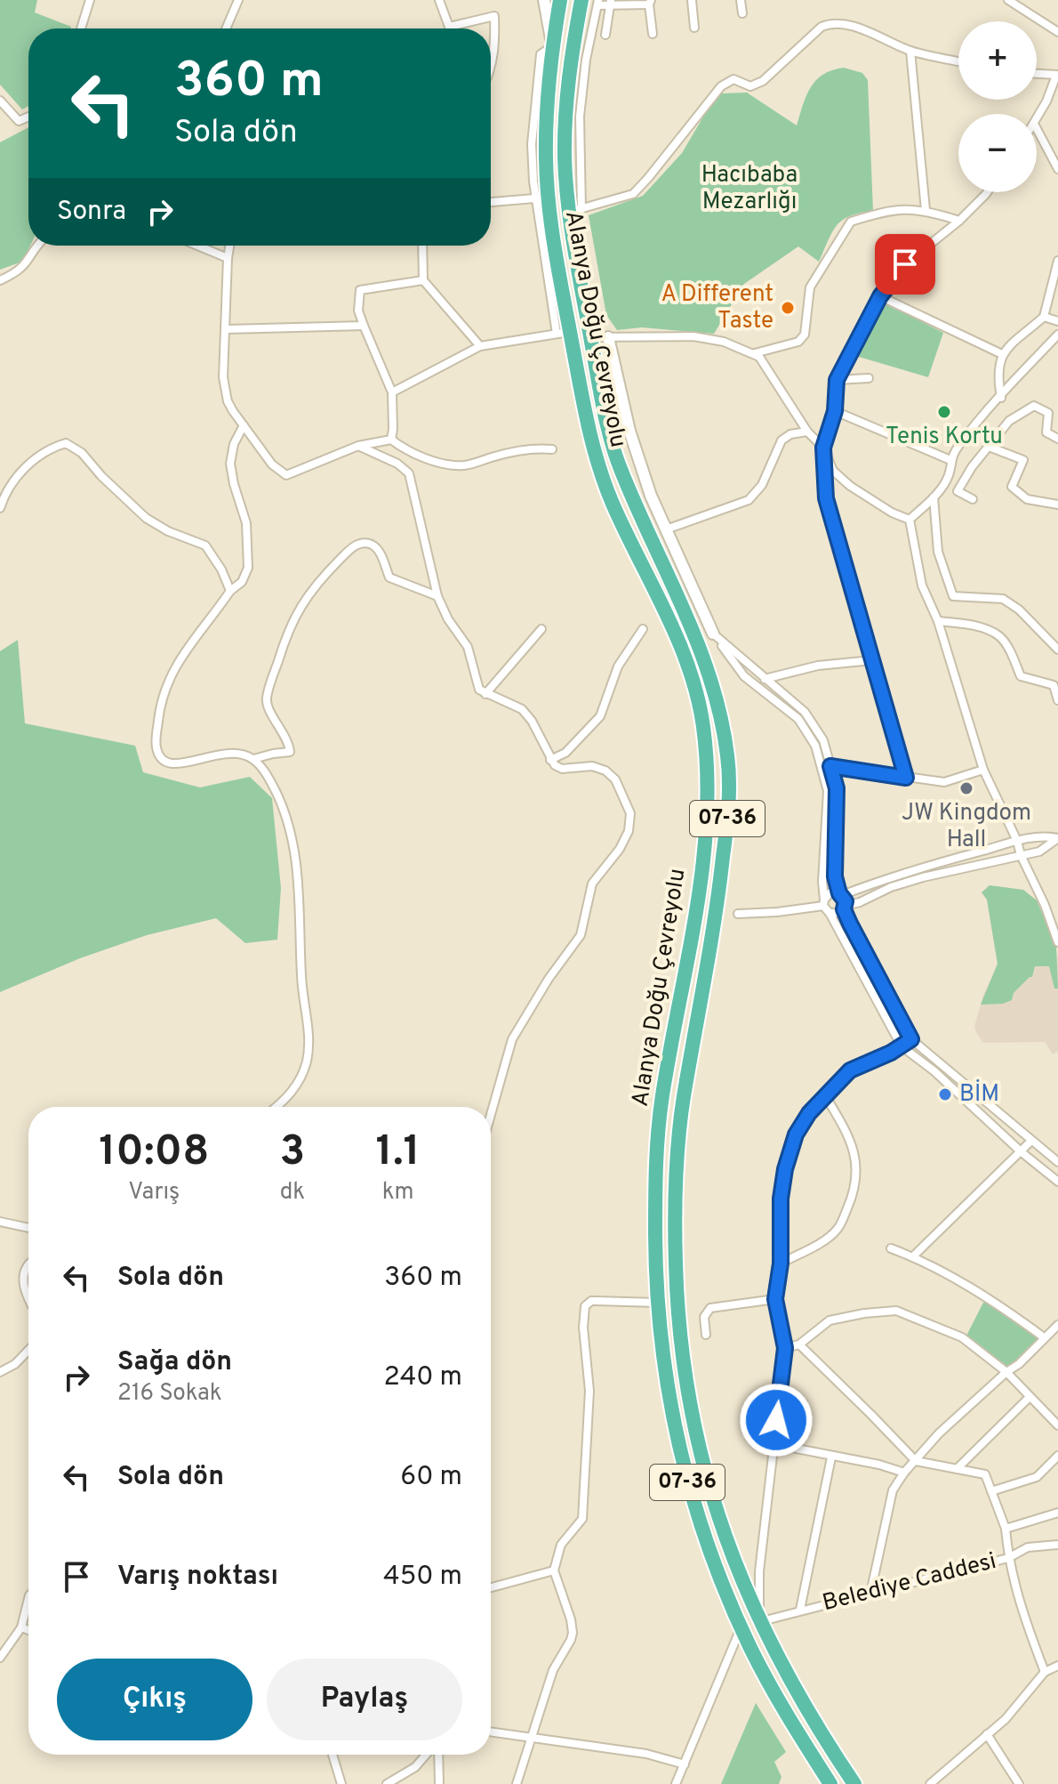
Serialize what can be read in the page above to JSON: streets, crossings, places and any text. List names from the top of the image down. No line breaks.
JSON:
{"streets":{"highway":["Alanya Doğu Çevreyolu","07-36"],"street":["Belediye Caddesi"]},"crossings":[["Alanya Doğu Çevreyolu","Belediye Caddesi"]],"parks":["Hacıbaba Mezarlığı"],"places":["A Different Taste","Tenis Kortu","JW Kingdom Hall","BİM"],"page":{"map_buttons":["+","−"],"turn":["360 m","Sola dön"],"then":"Sonra","eta":["10:08","Varış","3","dk","1.1","km"],"list":[{"name":"Sola dön","value":"360 m"},{"name":"Sağa dön","note":"216 Sokak","value":"240 m"},{"name":"Sola dön","value":"60 m"},{"name":"Varış noktası","value":"450 m"}],"buttons":["Çıkış","Paylaş"]}}
